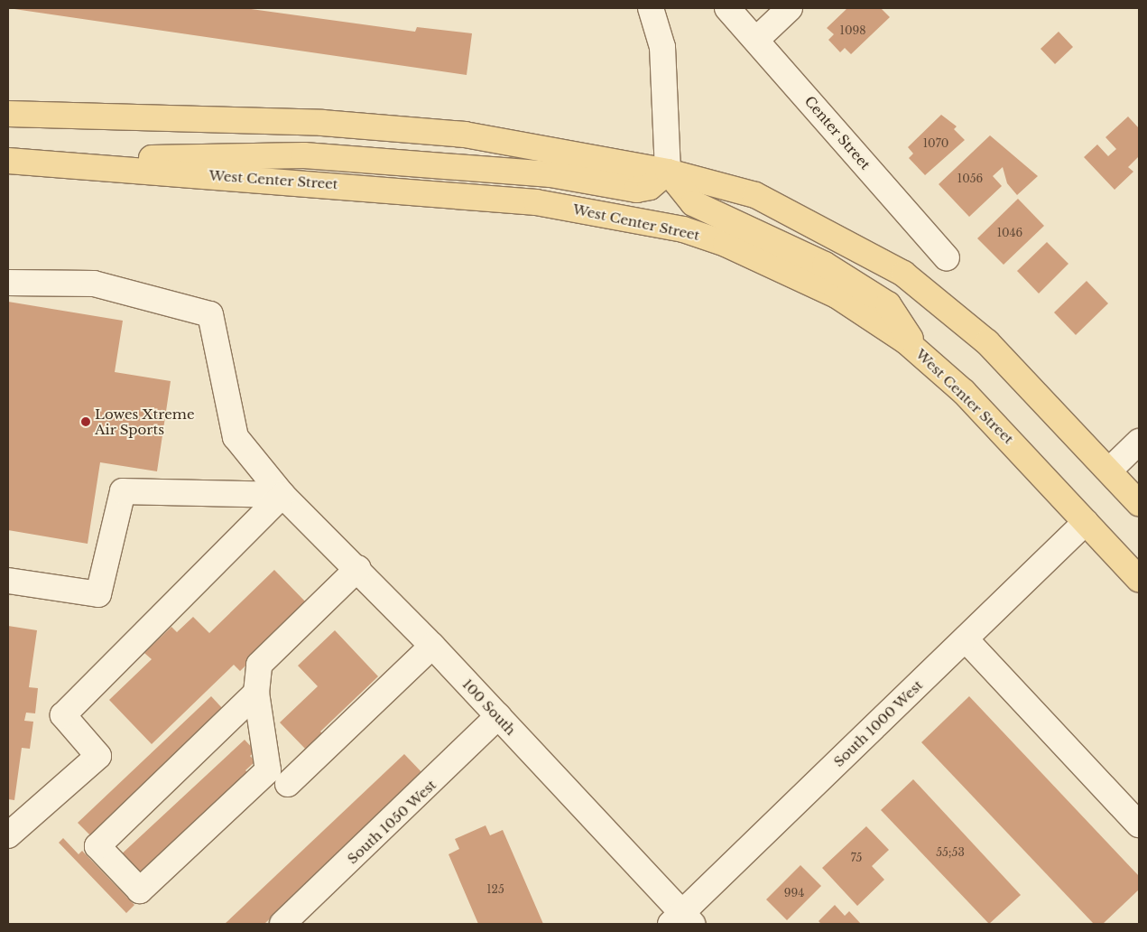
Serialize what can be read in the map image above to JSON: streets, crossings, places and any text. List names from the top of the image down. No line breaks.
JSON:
{"streets":{"main road":["West Center Street"],"street":["Center Street","100 South","South 1000 West","South 1050 West"]},"crossings":[["West Center Street","South 1000 West"],["100 South","South 1000 West"],["100 South","South 1050 West"]],"places":["Lowes Xtreme Air Sports"],"house_numbers":["1098","1070","1056","1046","55;53","75","125","994"]}
